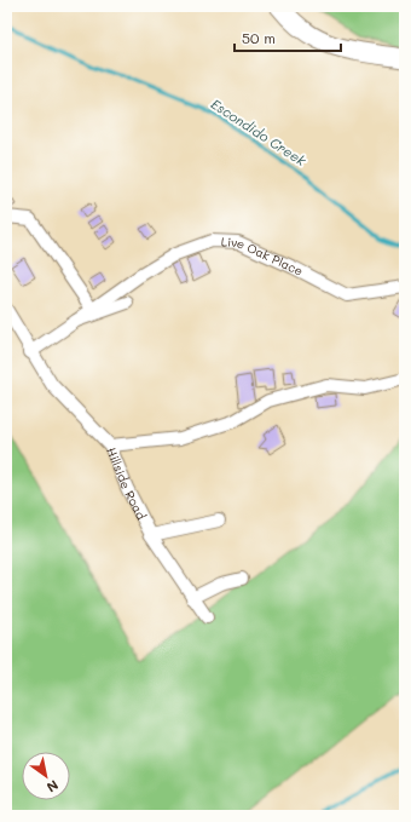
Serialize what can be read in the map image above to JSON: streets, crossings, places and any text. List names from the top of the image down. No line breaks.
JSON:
{"streets":{"street":["Live Oak Place","Hillside Road"]},"water":["Escondido Creek"],"scale_bar":"50 m","north":"bottom right"}
